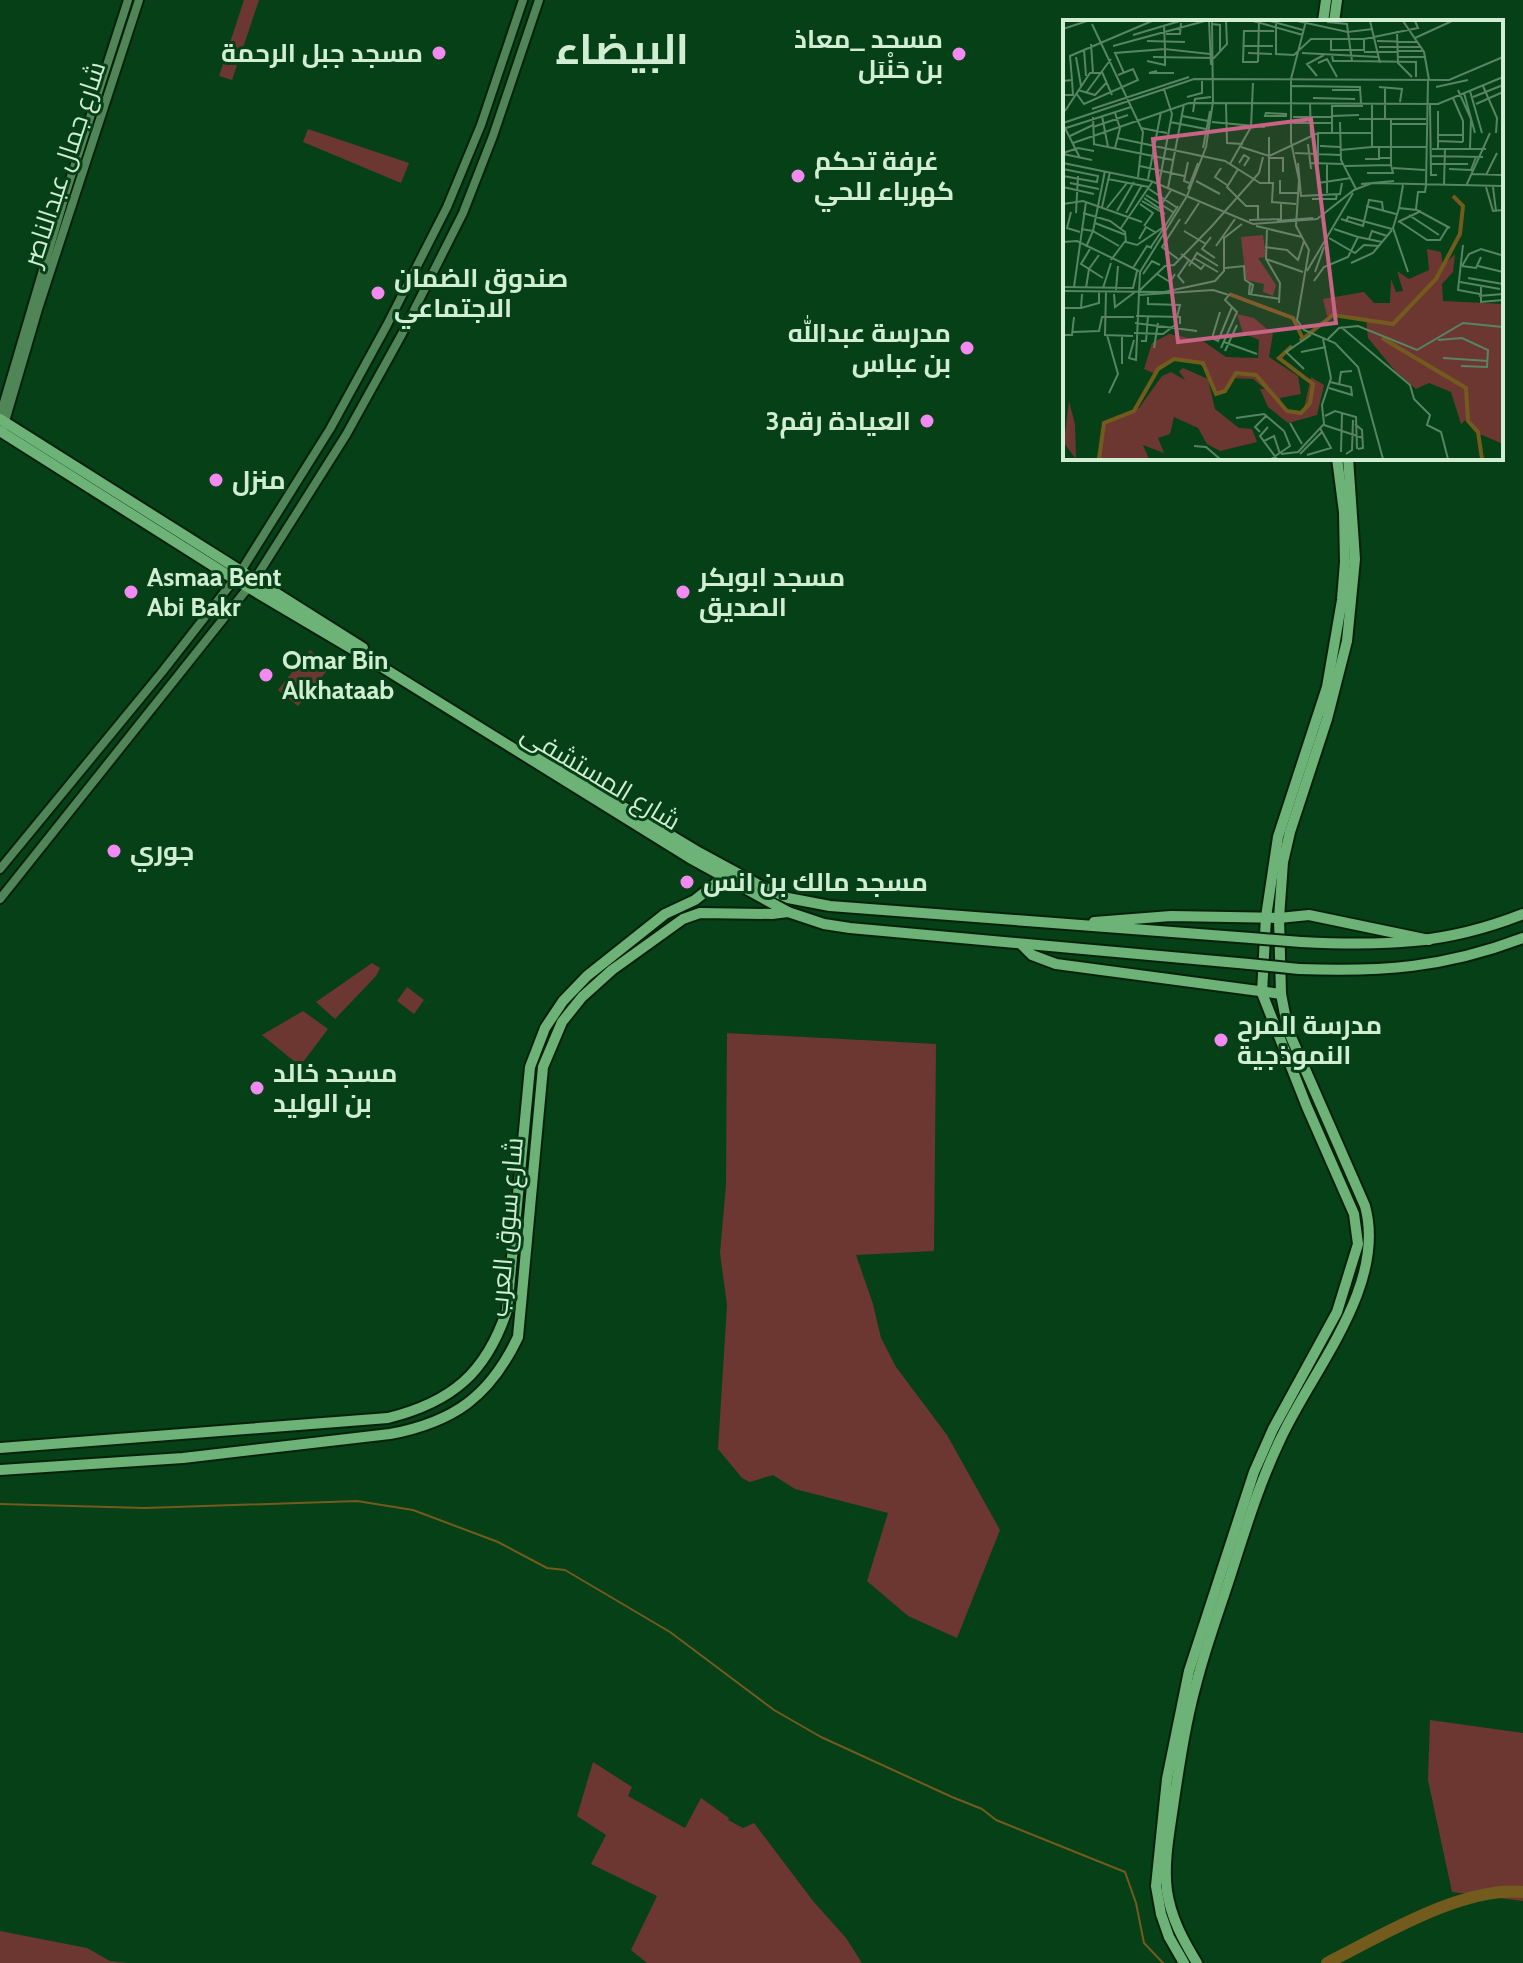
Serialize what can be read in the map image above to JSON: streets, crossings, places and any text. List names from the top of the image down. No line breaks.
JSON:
{"streets":{"main road":["شارع المستشفى","شارع سوق العرب"],"street":["شارع جمال عبدالناصر"]},"crossings":[["شارع جمال عبدالناصر","شارع المستشفى"],["شارع المستشفى","شارع سوق العرب"]],"districts":["البيضاء"],"places":["مسجد جبل الرحمة","مسجد _معاذ بن حَنْبَل","غرفة تحكم كهرباء للحي","صندوق الضمان الاجتماعي","مدرسة عبدالله بن عباس","3العيادة رقم","منزل","ِAsmaa Bent Abi Bakr","مسجد ابوبكر الصديق","Omar Bin Alkhataab","جوري","مسجد مالك بن انس","مدرسة المرح النموذجية","مسجد خالد بن الوليد"]}
